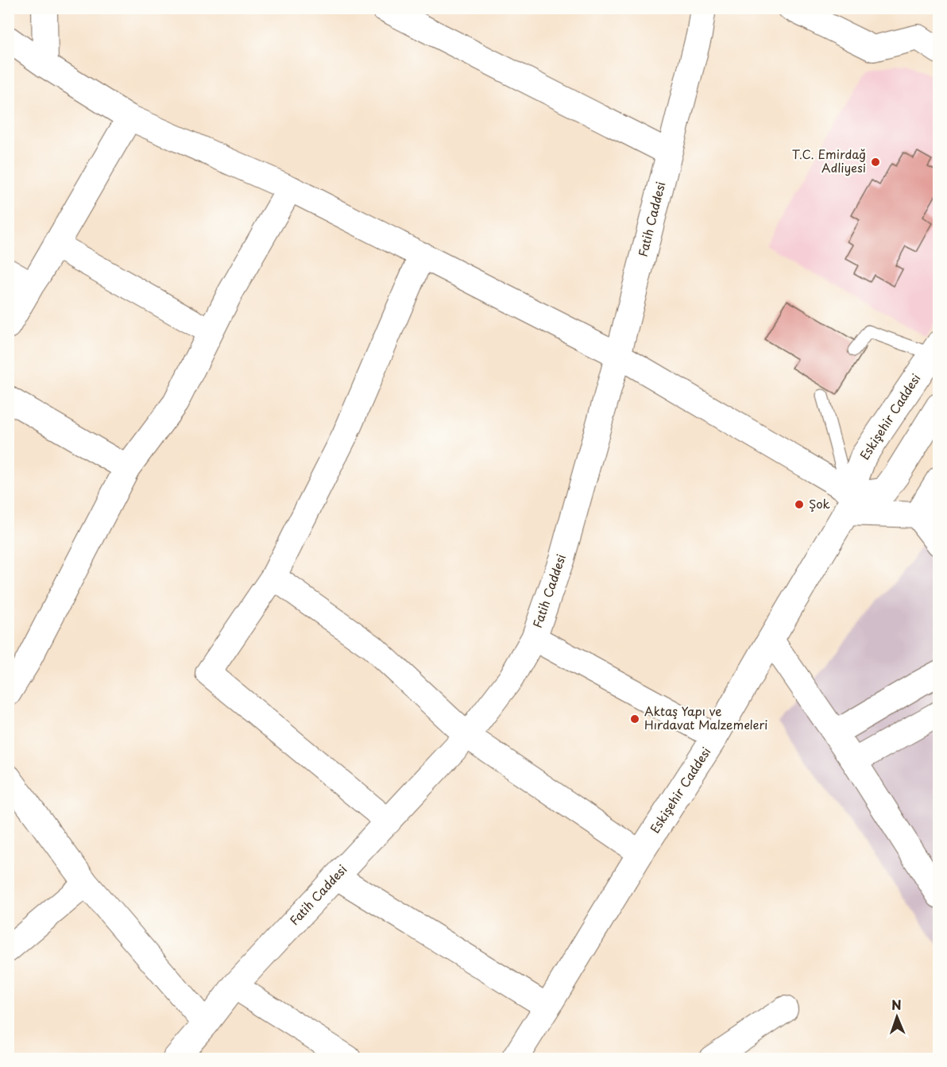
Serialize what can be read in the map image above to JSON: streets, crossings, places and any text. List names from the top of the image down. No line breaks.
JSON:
{"streets":{"main road":["Eskişehir Caddesi"],"street":["Fatih Caddesi"]},"places":["T.C. Emirdağ Adliyesi","Şok","Aktaş Yapı ve Hırdavat Malzemeleri"],"north":"top"}
